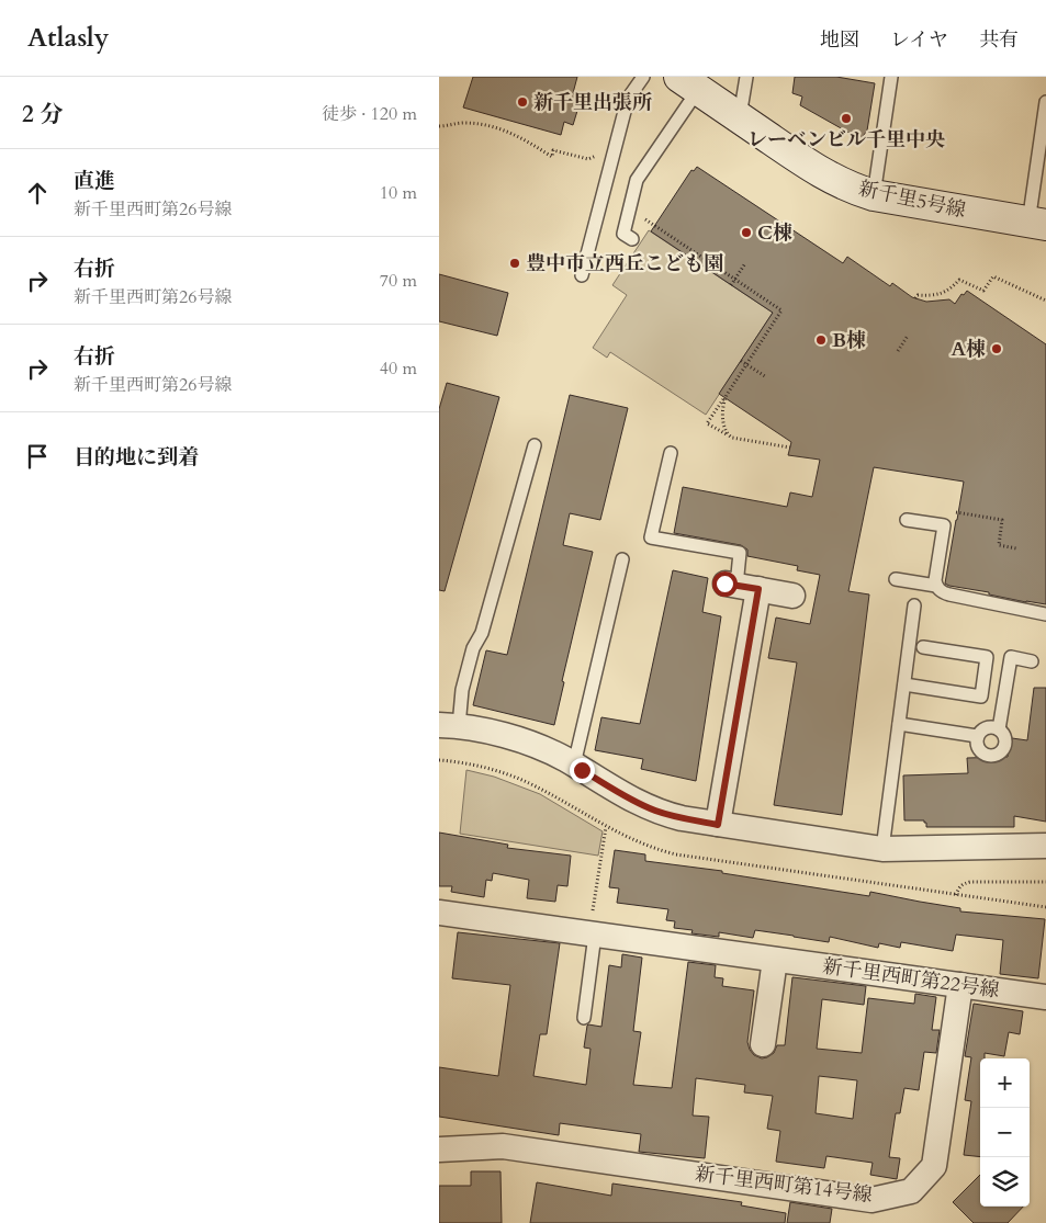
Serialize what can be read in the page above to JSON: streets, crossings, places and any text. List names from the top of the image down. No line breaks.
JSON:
{"streets":{"street":["新千里5号線","新千里西町第22号線","新千里西町第14号線"]},"crossings":[["新千里西町第22号線","新千里西町第14号線"]],"places":["新千里出張所","レーベンビル千里中央","C棟","豊中市立西丘こども園","B棟","A棟"],"page":{"header":"Atlasly","nav":["地図","レイヤ","共有"],"heading":["2 分","徒歩 · 120 m"],"list":[["直進","新千里西町第26号線","10 m"],["右折","新千里西町第26号線","70 m"],["右折","新千里西町第26号線","40 m"],"目的地に到着"],"map_buttons":["+","−"]}}
